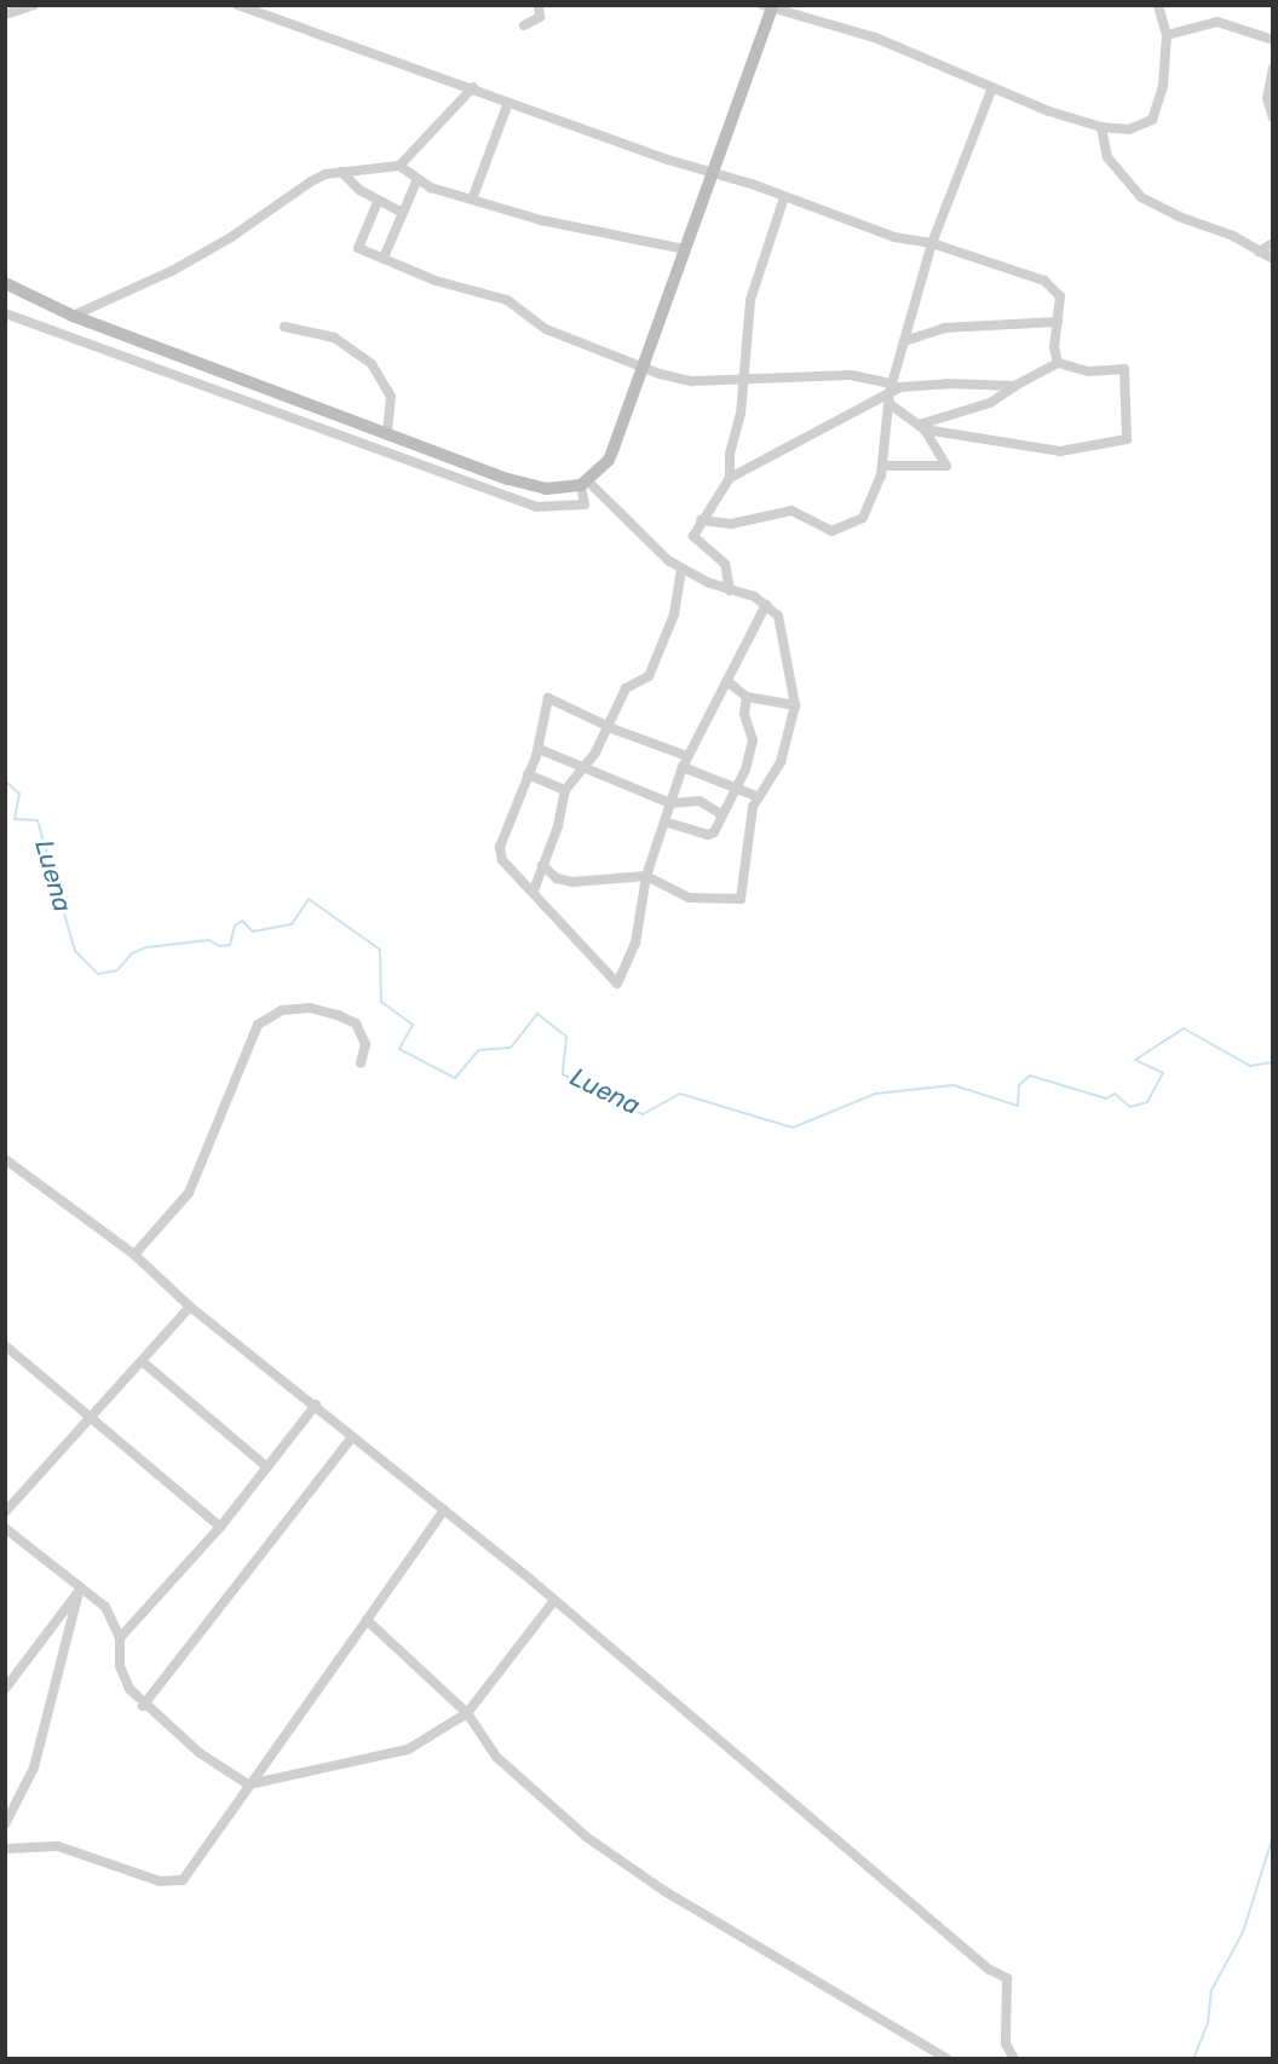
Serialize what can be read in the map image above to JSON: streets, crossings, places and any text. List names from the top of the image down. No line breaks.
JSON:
{"water":["Luena"]}
